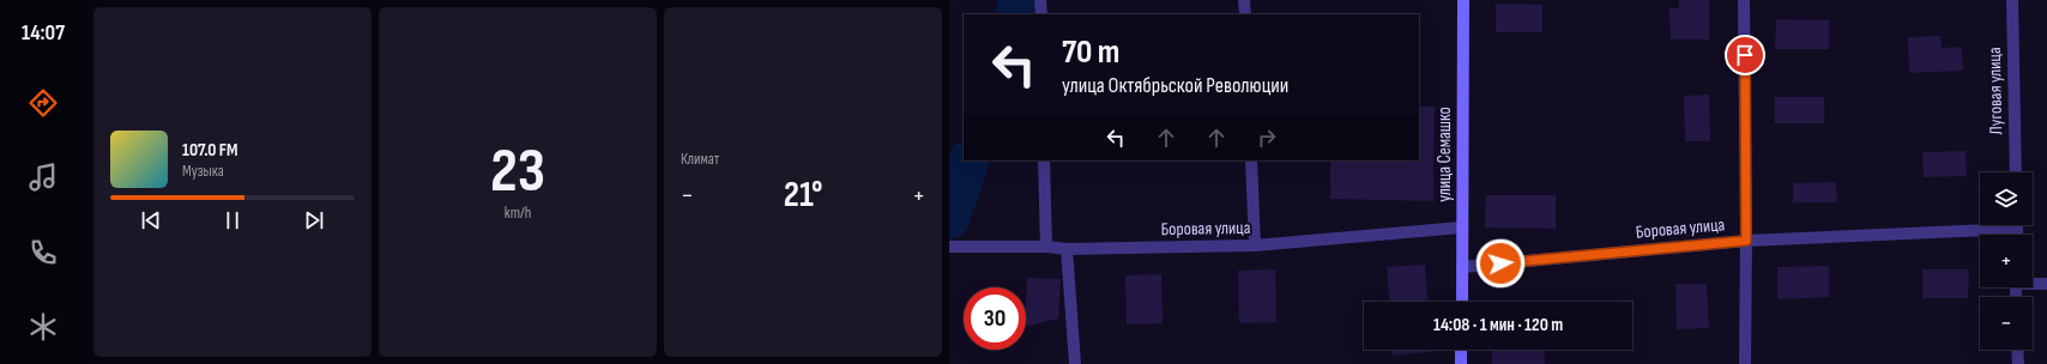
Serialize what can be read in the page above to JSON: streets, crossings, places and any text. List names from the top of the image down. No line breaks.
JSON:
{"streets":{"main road":["улица Семашко"],"street":["Луговая улица","Боровая улица"]},"crossings":[["улица Семашко","Боровая улица"]],"page":{"tabs":"14:07","tile":[["23","km/h"],"Климат"],"turn":["70 m","улица Октябрьской Революции"],"song":["107.0 FM","Музыка"],"map_buttons":["+","−"],"heat":["−","21°","+"],"limit":"30","trip":"14:08 · 1 мин · 120 m"}}
